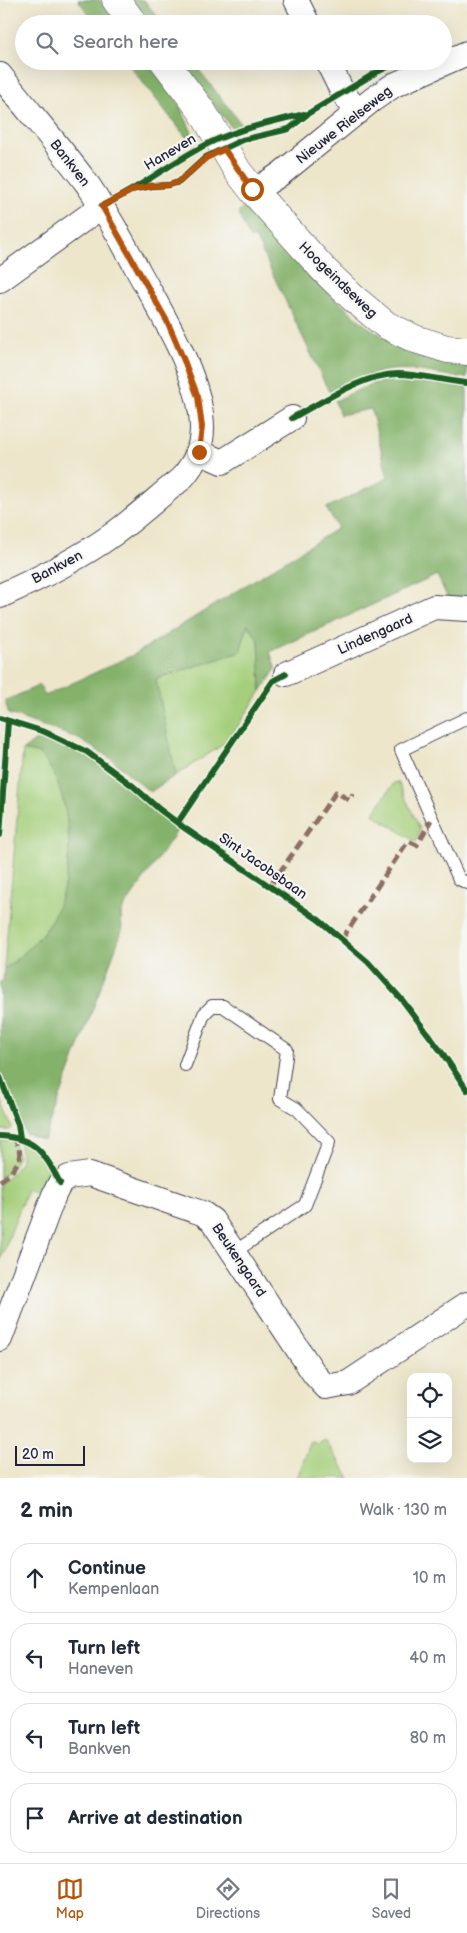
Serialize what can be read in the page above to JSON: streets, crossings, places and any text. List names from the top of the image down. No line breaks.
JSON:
{"streets":{"street":["Nieuwe Rielseweg","Bankven","Hoogeindseweg","Lindengaard","Beukengaard"],"cycle path":["Haneven","Sint Jacobsbaan"]},"crossings":[["Nieuwe Rielseweg","Hoogeindseweg"]],"scale_bar":"20 m","page":{"search":"Search here","scale":"20 m","heading":["2 min","Walk · 130 m"],"list":[["Continue","Kempenlaan","10 m"],["Turn left","Haneven","40 m"],["Turn left","Bankven","80 m"],"Arrive at destination"],"nav":["Map","Directions","Saved"]}}
